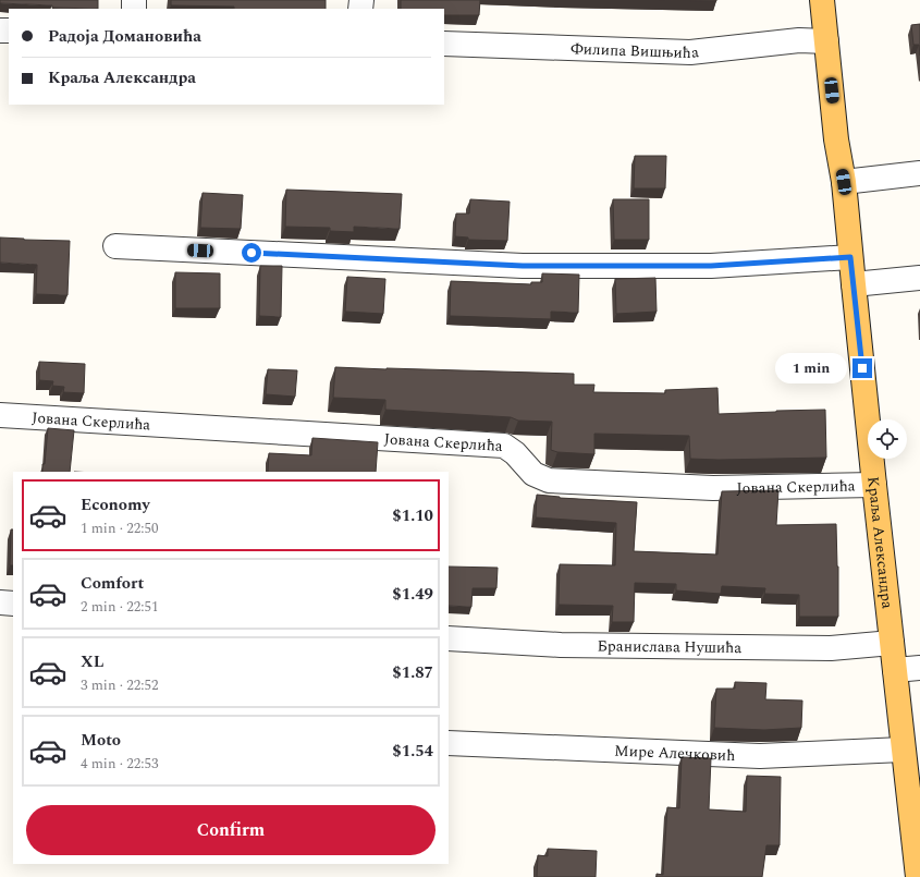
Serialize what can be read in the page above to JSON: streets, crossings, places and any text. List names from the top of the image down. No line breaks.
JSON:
{"streets":{"main road":["Краља Александра"],"street":["Филипа Вишњића","Јована Скерлића","Бранислава Нушића","Мире Алечковић"]},"crossings":[["Филипа Вишњића","Краља Александра"],["Јована Скерлића","Краља Александра"],["Краља Александра","Бранислава Нушића"],["Краља Александра","Мире Алечковић"]],"page":{"banner":["Радоја Домановића","Краља Александра"],"bubble":"1 min","list":[{"name":"Economy","note":"1 min · 22:50","value":"$1.10"},{"name":"Comfort","note":"2 min · 22:51","value":"$1.49"},{"name":"XL","note":"3 min · 22:52","value":"$1.87"},{"name":"Moto","note":"4 min · 22:53","value":"$1.54"}],"buttons":"Confirm"}}
